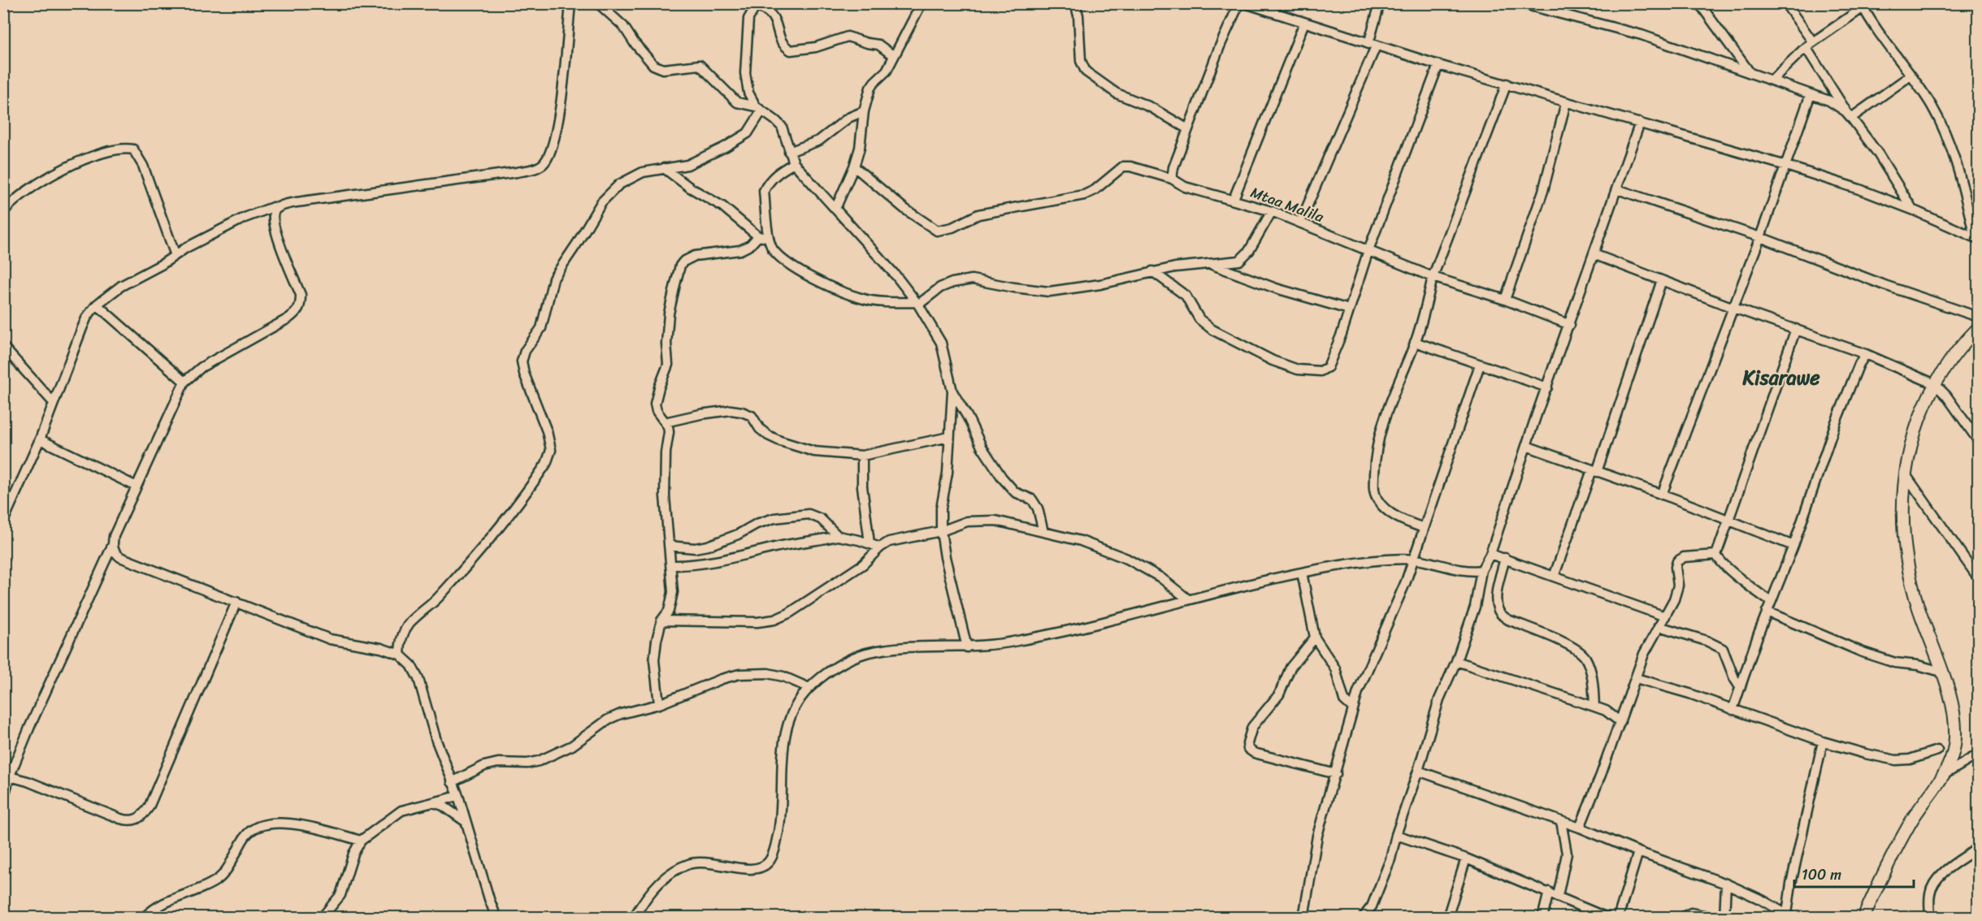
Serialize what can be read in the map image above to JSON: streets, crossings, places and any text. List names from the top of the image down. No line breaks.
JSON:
{"streets":{"street":["Mtaa Malila"]},"districts":["Kisarawe"],"scale_bar":"100 m"}
